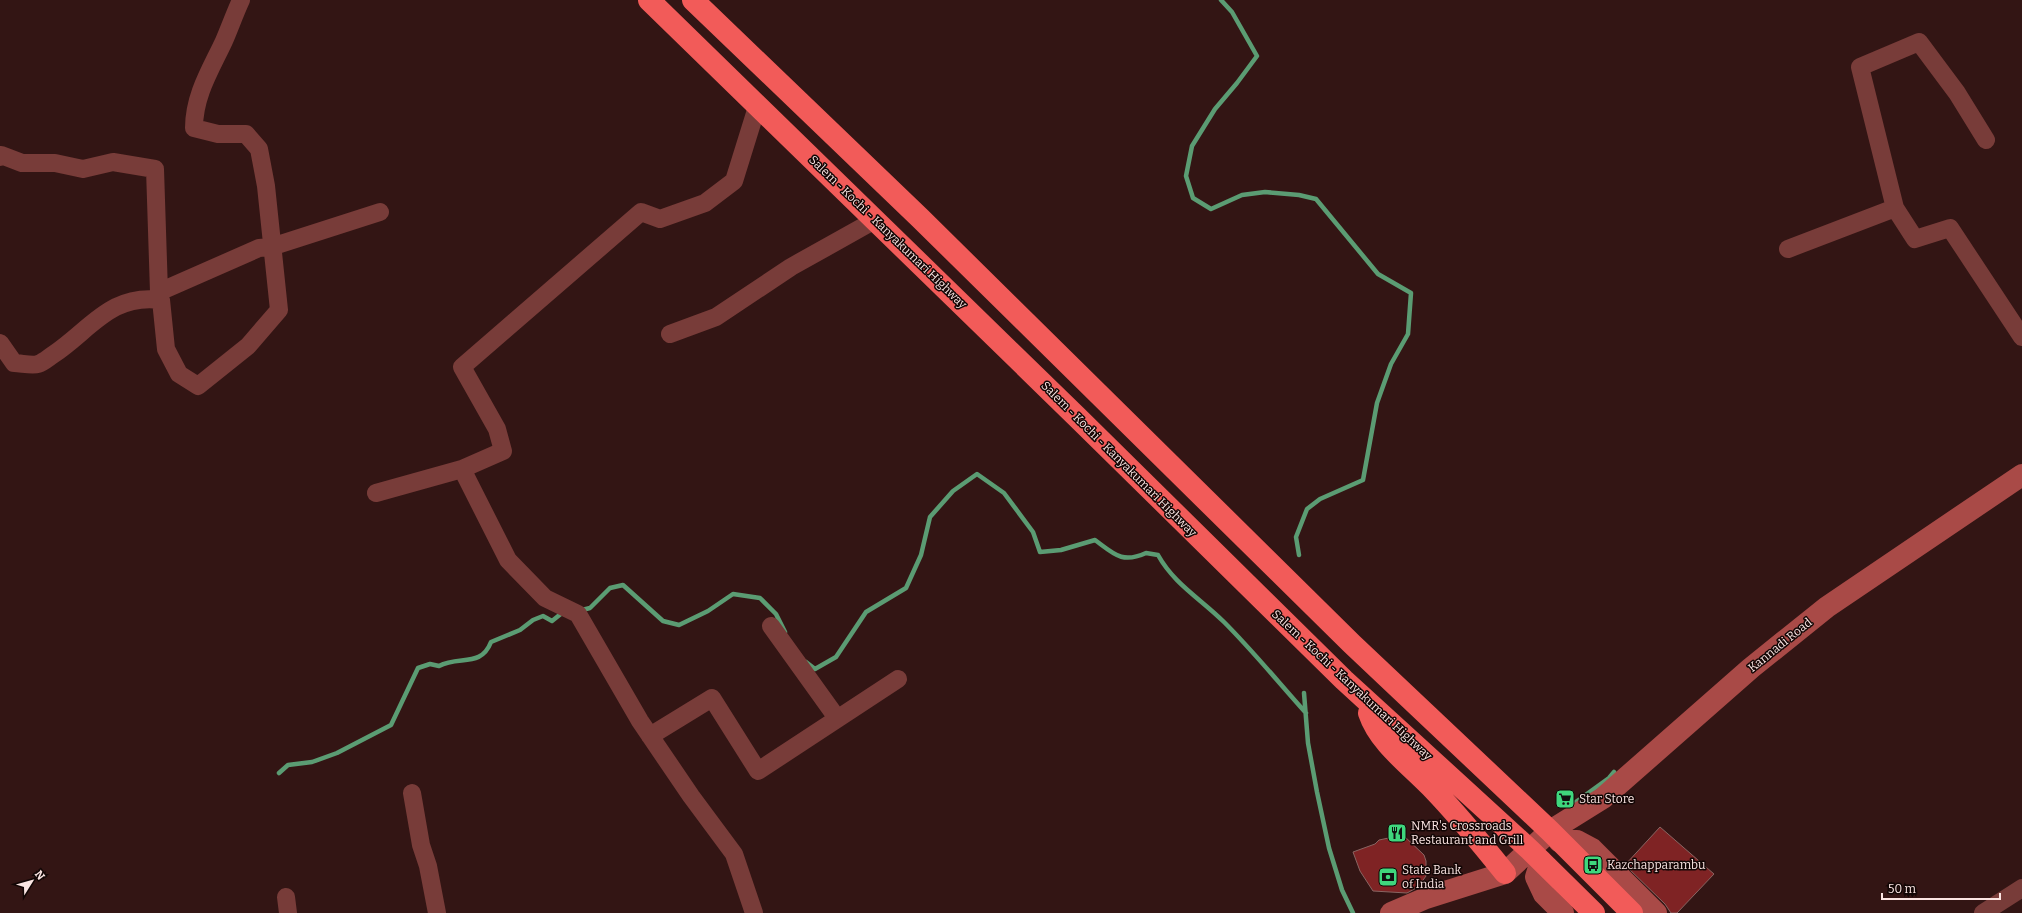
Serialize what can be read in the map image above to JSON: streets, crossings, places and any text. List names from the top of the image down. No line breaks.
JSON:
{"streets":{"highway":["Salem - Kochi - Kanyakumari Highway"],"street":["Kannadi Road"]},"crossings":[["Salem - Kochi - Kanyakumari Highway","Kannadi Road"]],"places":{"supermarket":["Star Store"],"restaurant":["NMR's Crossroads Restaurant and Grill"],"bus stop":["Kazchapparambu"],"bank":["State Bank of India"]},"scale_bar":"50 m","north":"top right"}
